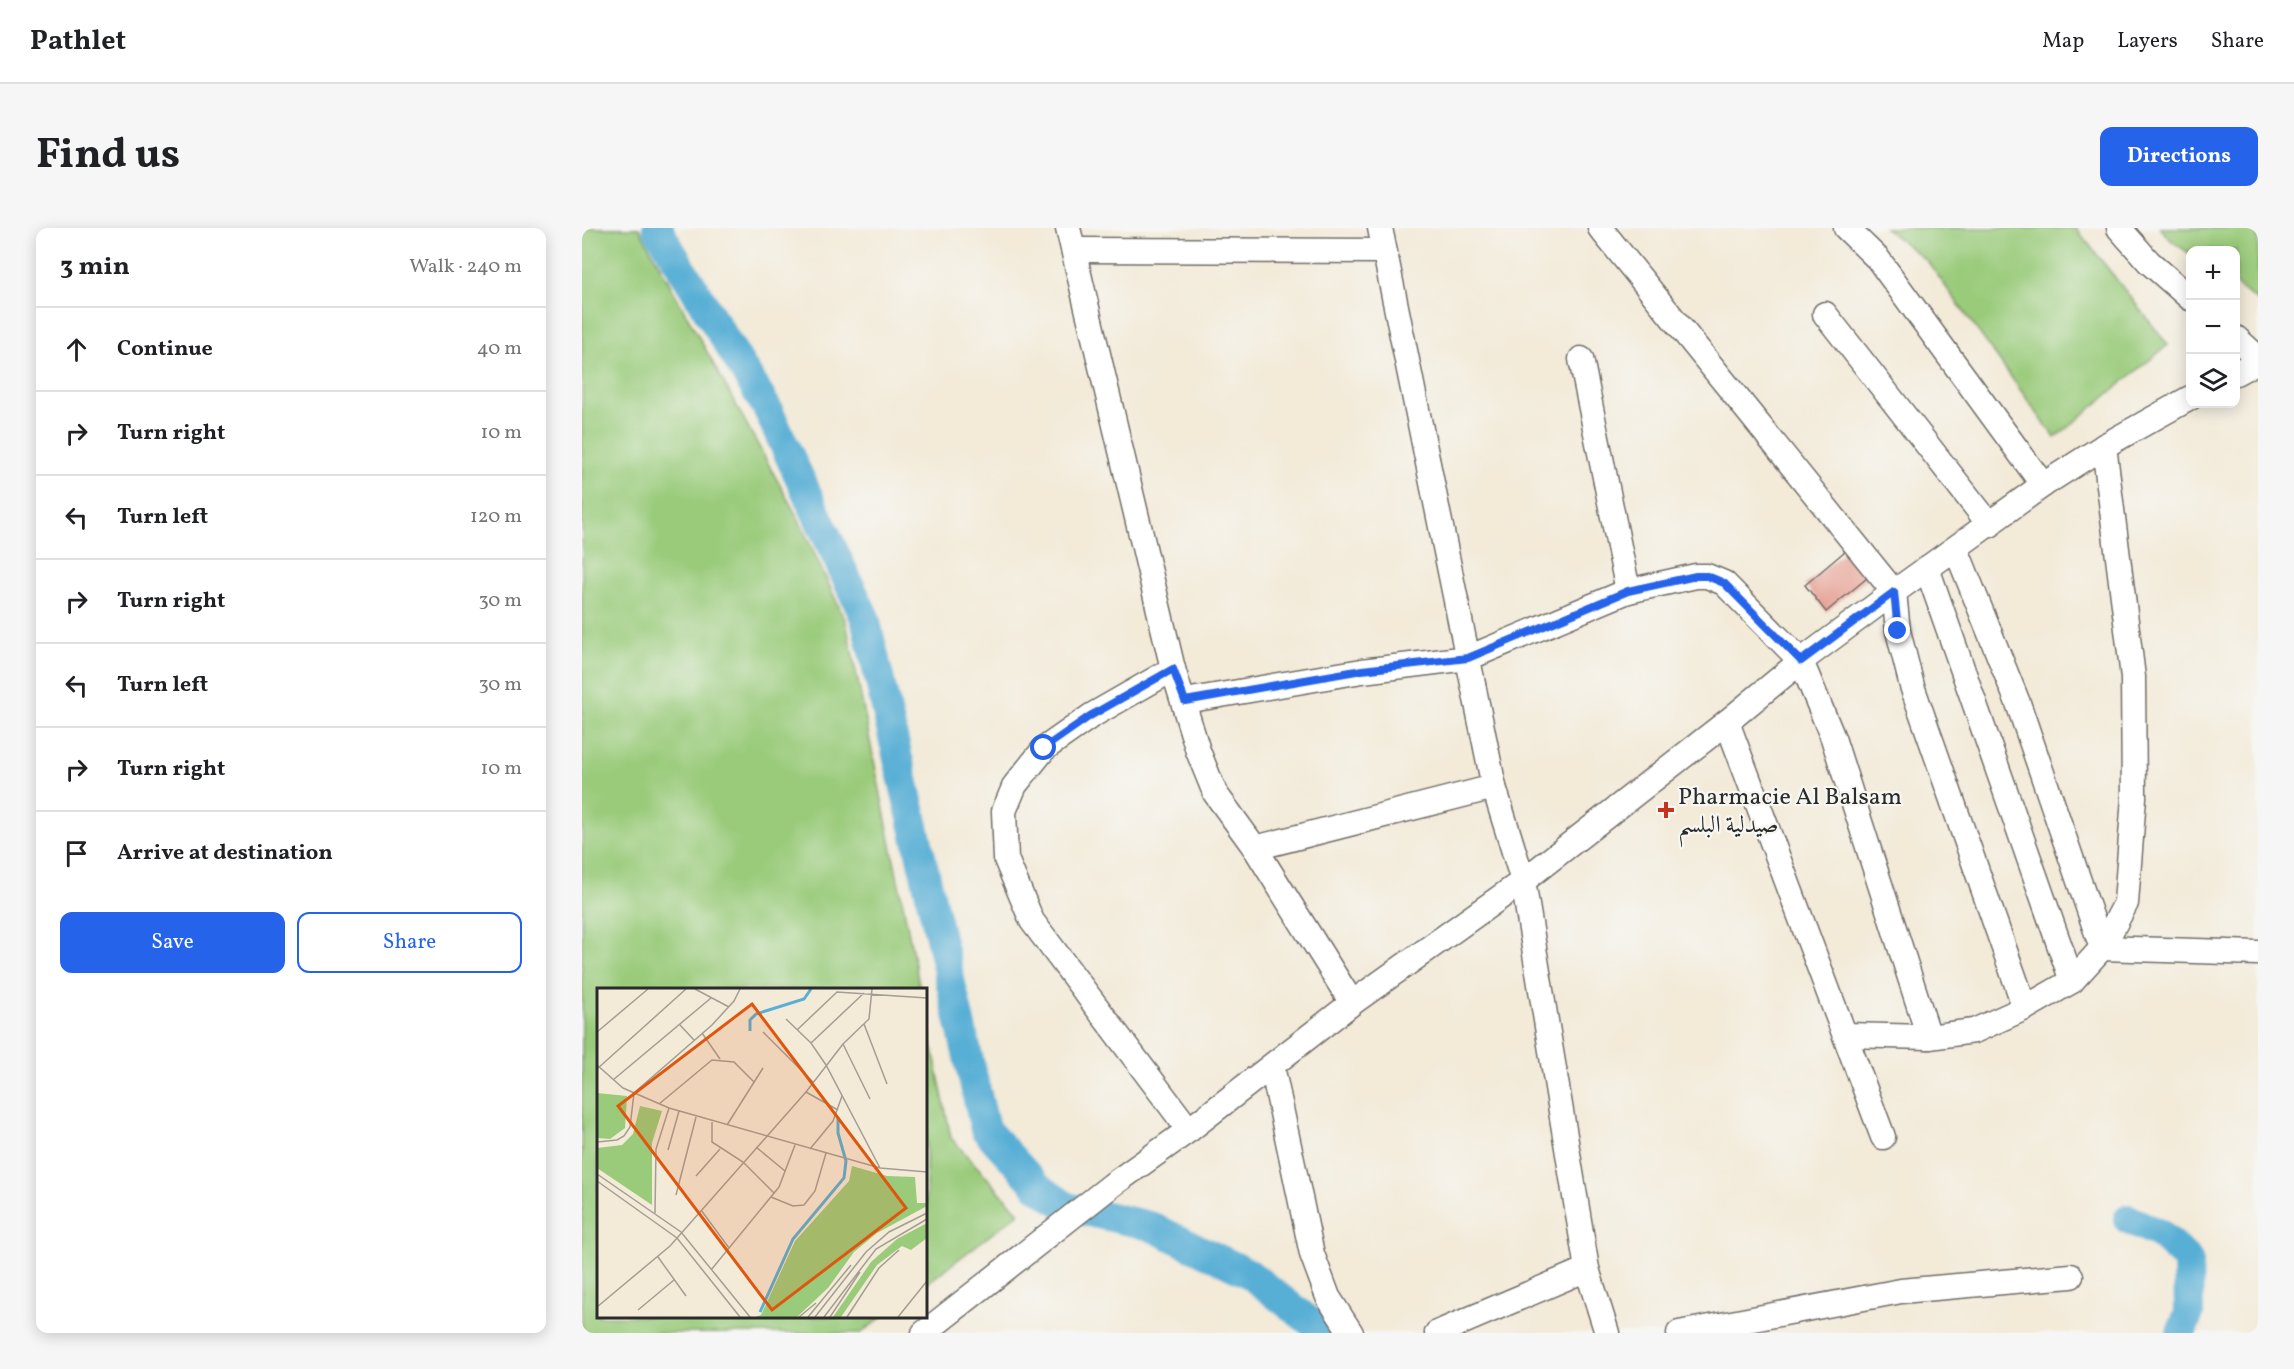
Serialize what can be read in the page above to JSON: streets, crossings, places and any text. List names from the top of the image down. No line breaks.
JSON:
{"places":{"health":["Pharmacie Al Balsam صيدلية البلسم"]},"page":{"header":"Pathlet","nav":["Map","Layers","Share"],"title":"Find us","buttons":["Directions",["Save","Share"]],"heading":["3 min","Walk · 240 m"],"map_buttons":["+","−"],"list":[["Continue","40 m"],["Turn right","10 m"],["Turn left","120 m"],["Turn right","30 m"],["Turn left","30 m"],["Turn right","10 m"],"Arrive at destination"]}}
